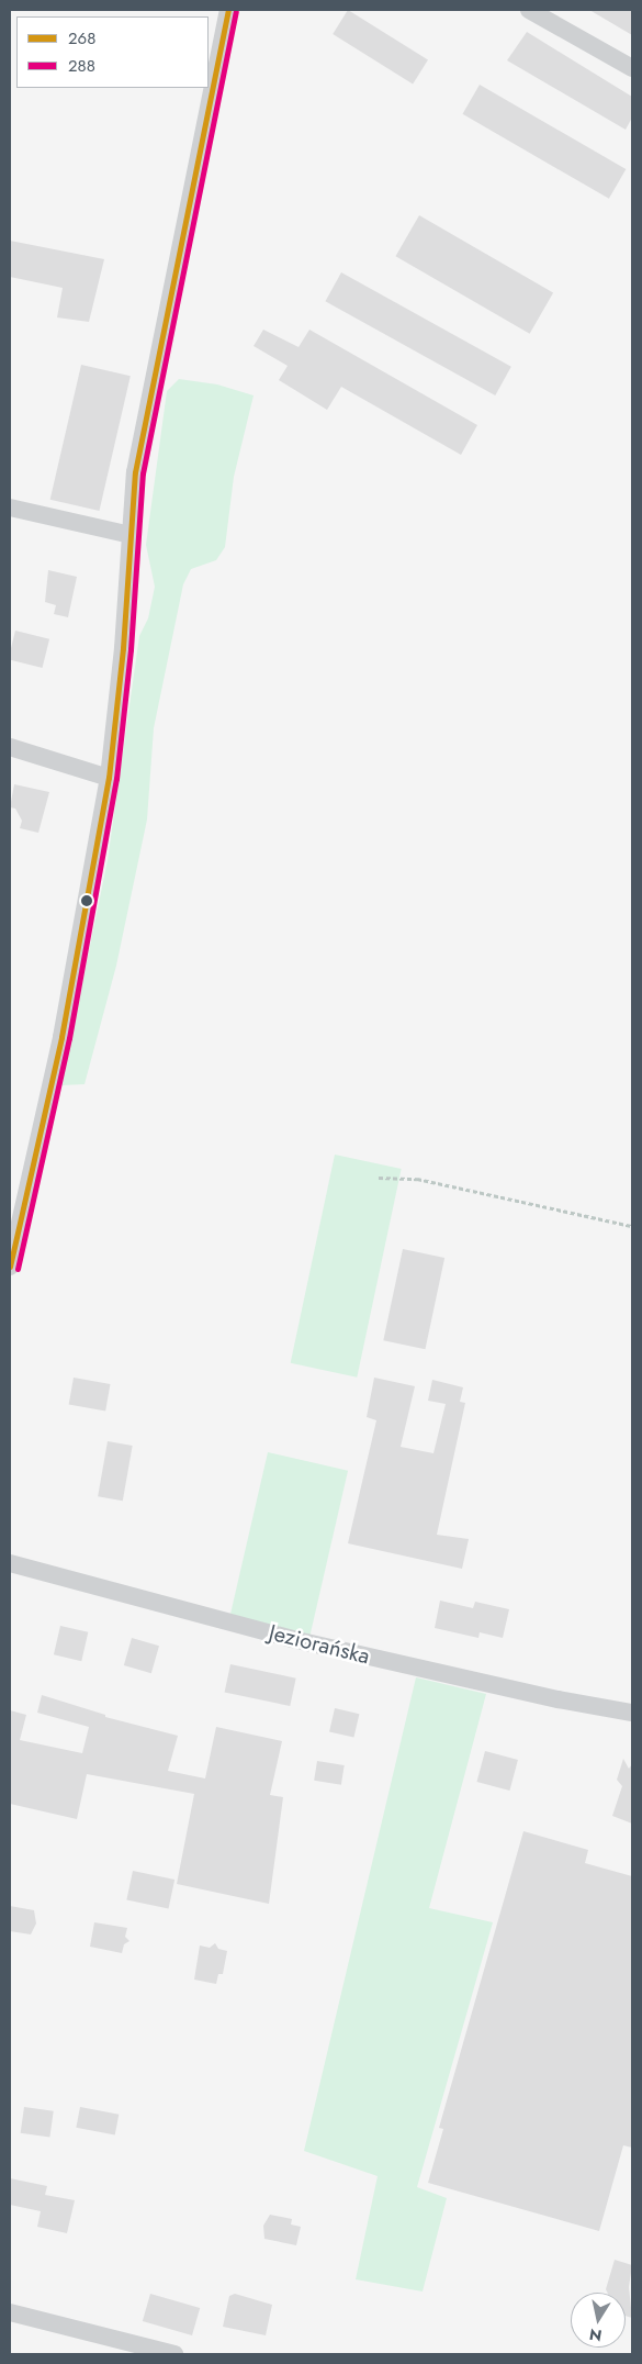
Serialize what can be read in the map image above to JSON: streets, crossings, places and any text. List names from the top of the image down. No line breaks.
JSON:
{"streets":{"street":["Jeziorańska"]},"lines":["transit line 268","transit line 288"],"legend":["268","288"],"north":"bottom"}
